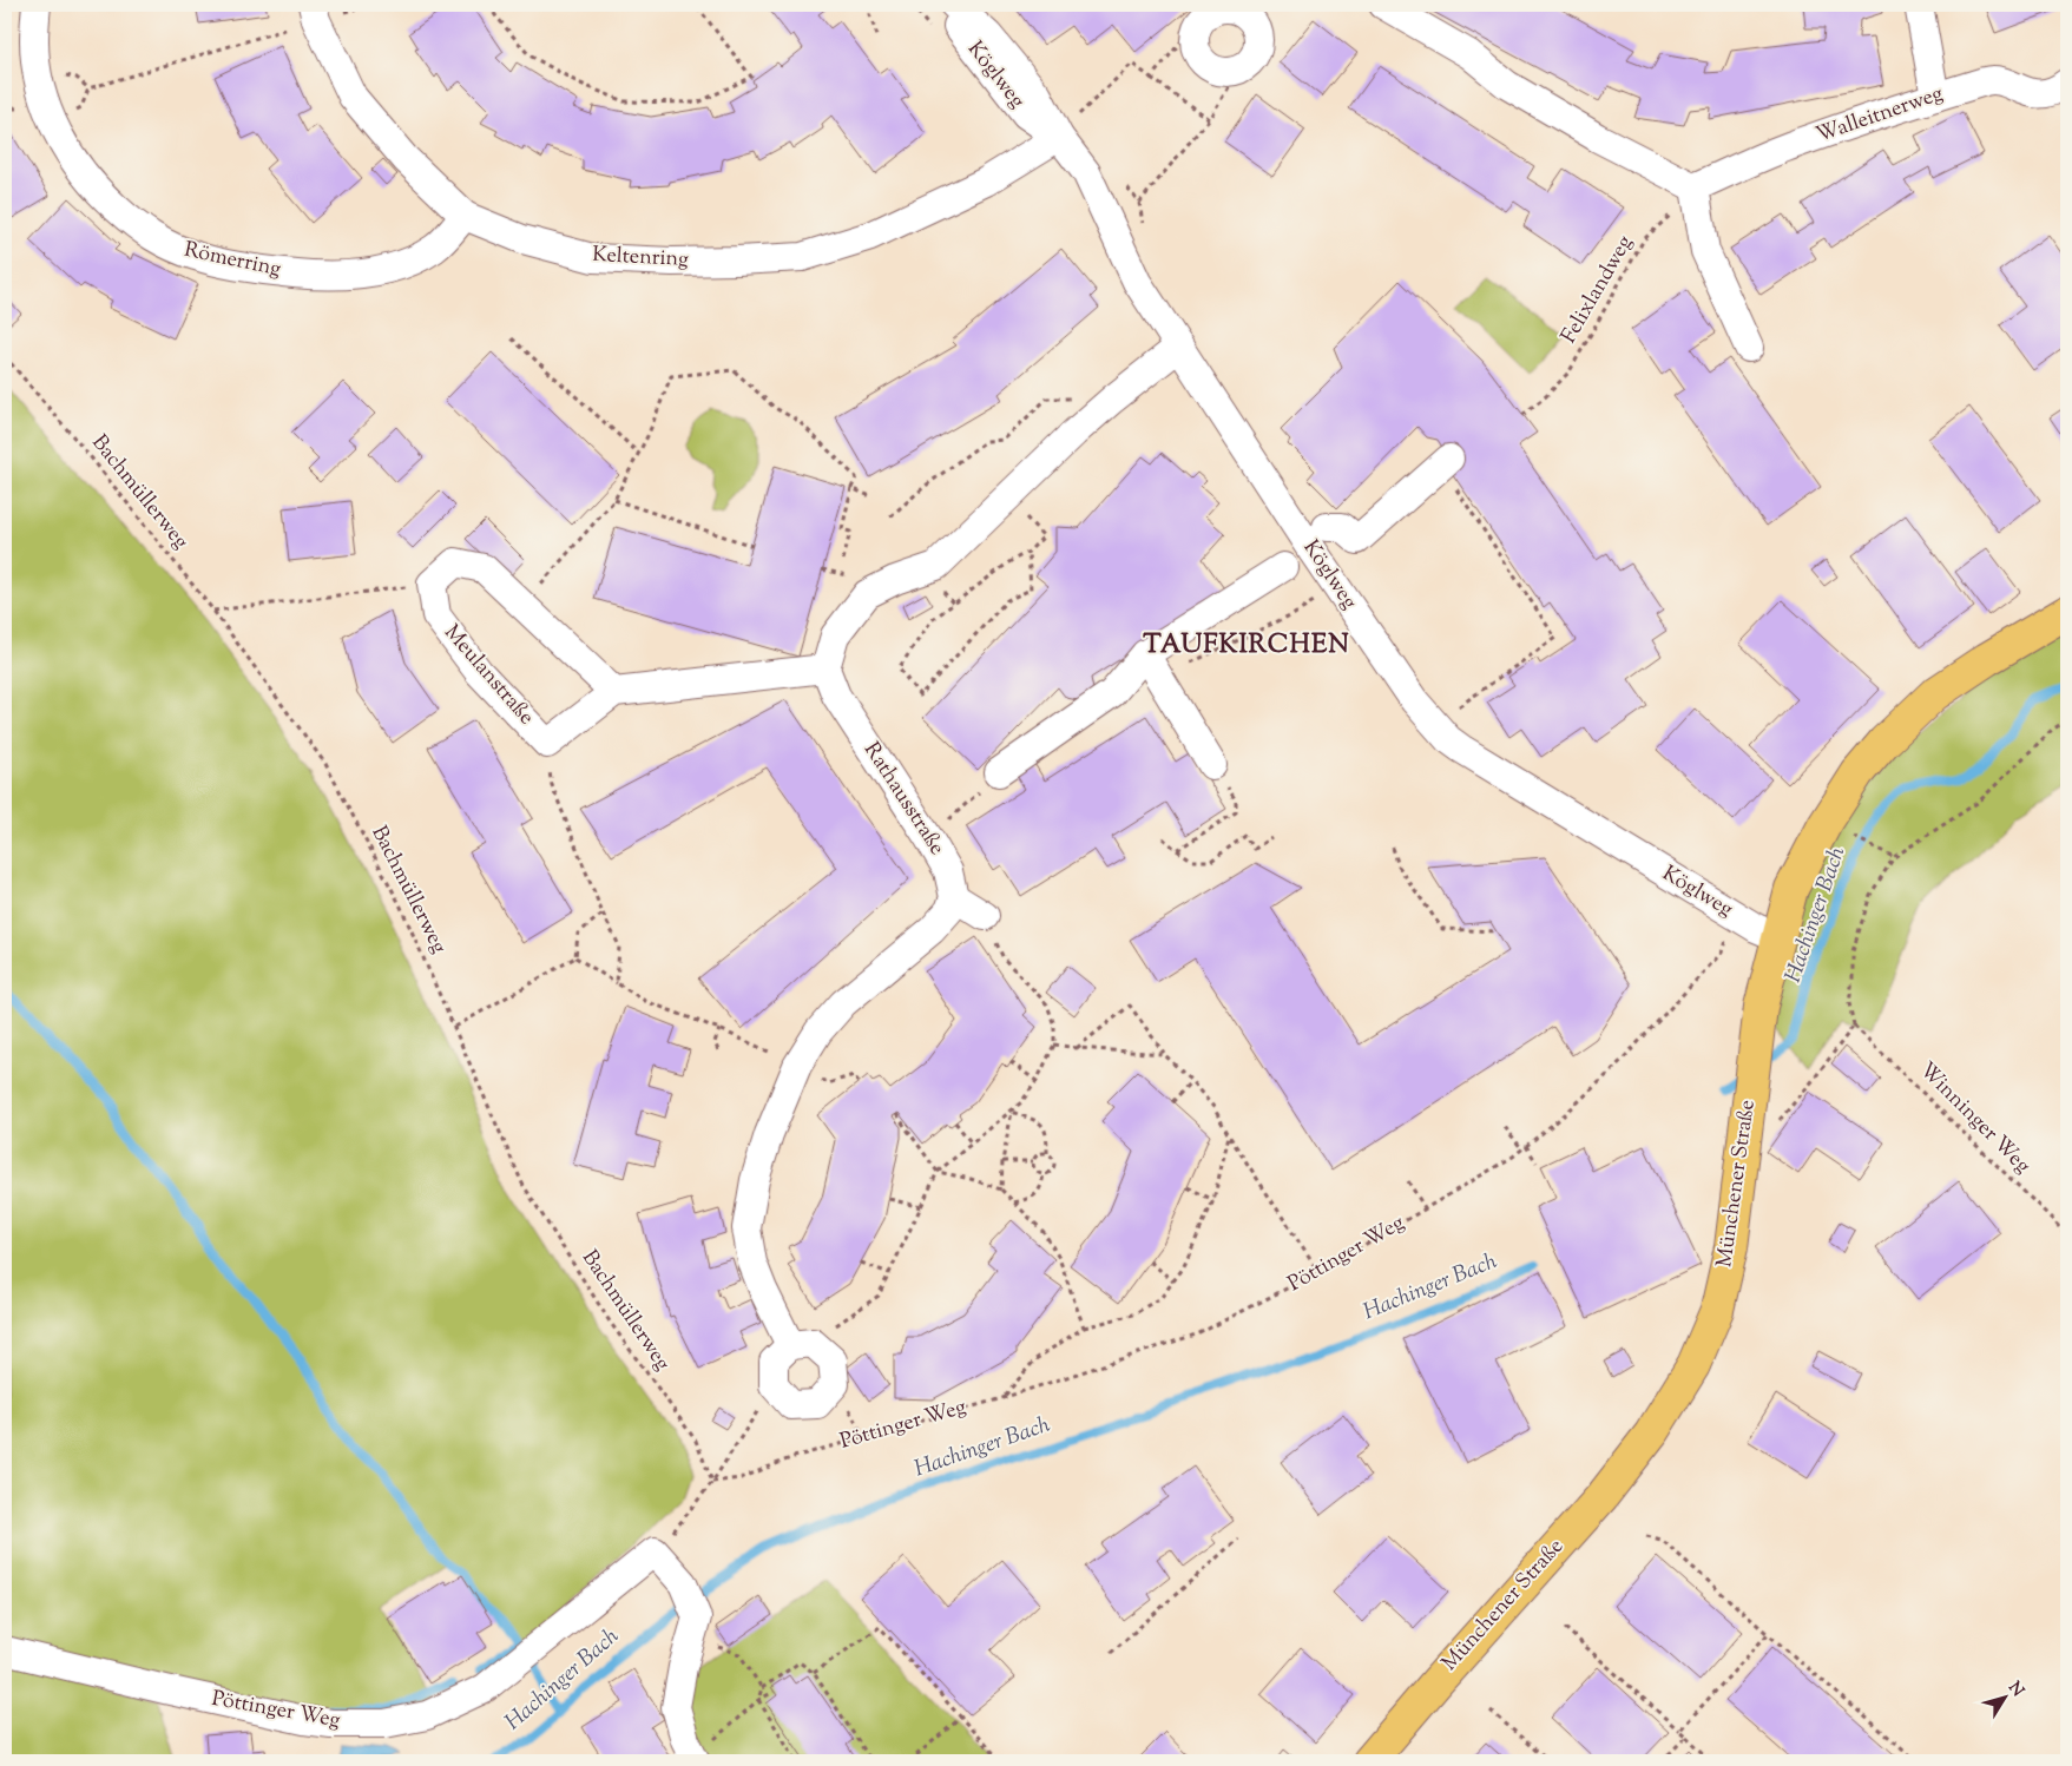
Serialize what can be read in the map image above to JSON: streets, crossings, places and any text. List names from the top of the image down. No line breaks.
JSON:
{"streets":{"main road":["Münchener Straße"],"street":["Köglweg","Walleitnerweg","Keltenring","Römerring","Meulanstraße","Rathausstraße","Pöttinger Weg"],"path":["Felixlandweg","Bachmüllerweg","Winninger Weg"]},"crossings":[["Köglweg","Keltenring"],["Köglweg","Münchener Straße"],["Köglweg","Pöttinger Weg"],["Walleitnerweg","Felixlandweg"],["Keltenring","Römerring"],["Bachmüllerweg","Pöttinger Weg"]],"districts":["TAUFKIRCHEN"],"water":["Hachinger Bach"],"north":"top right"}
